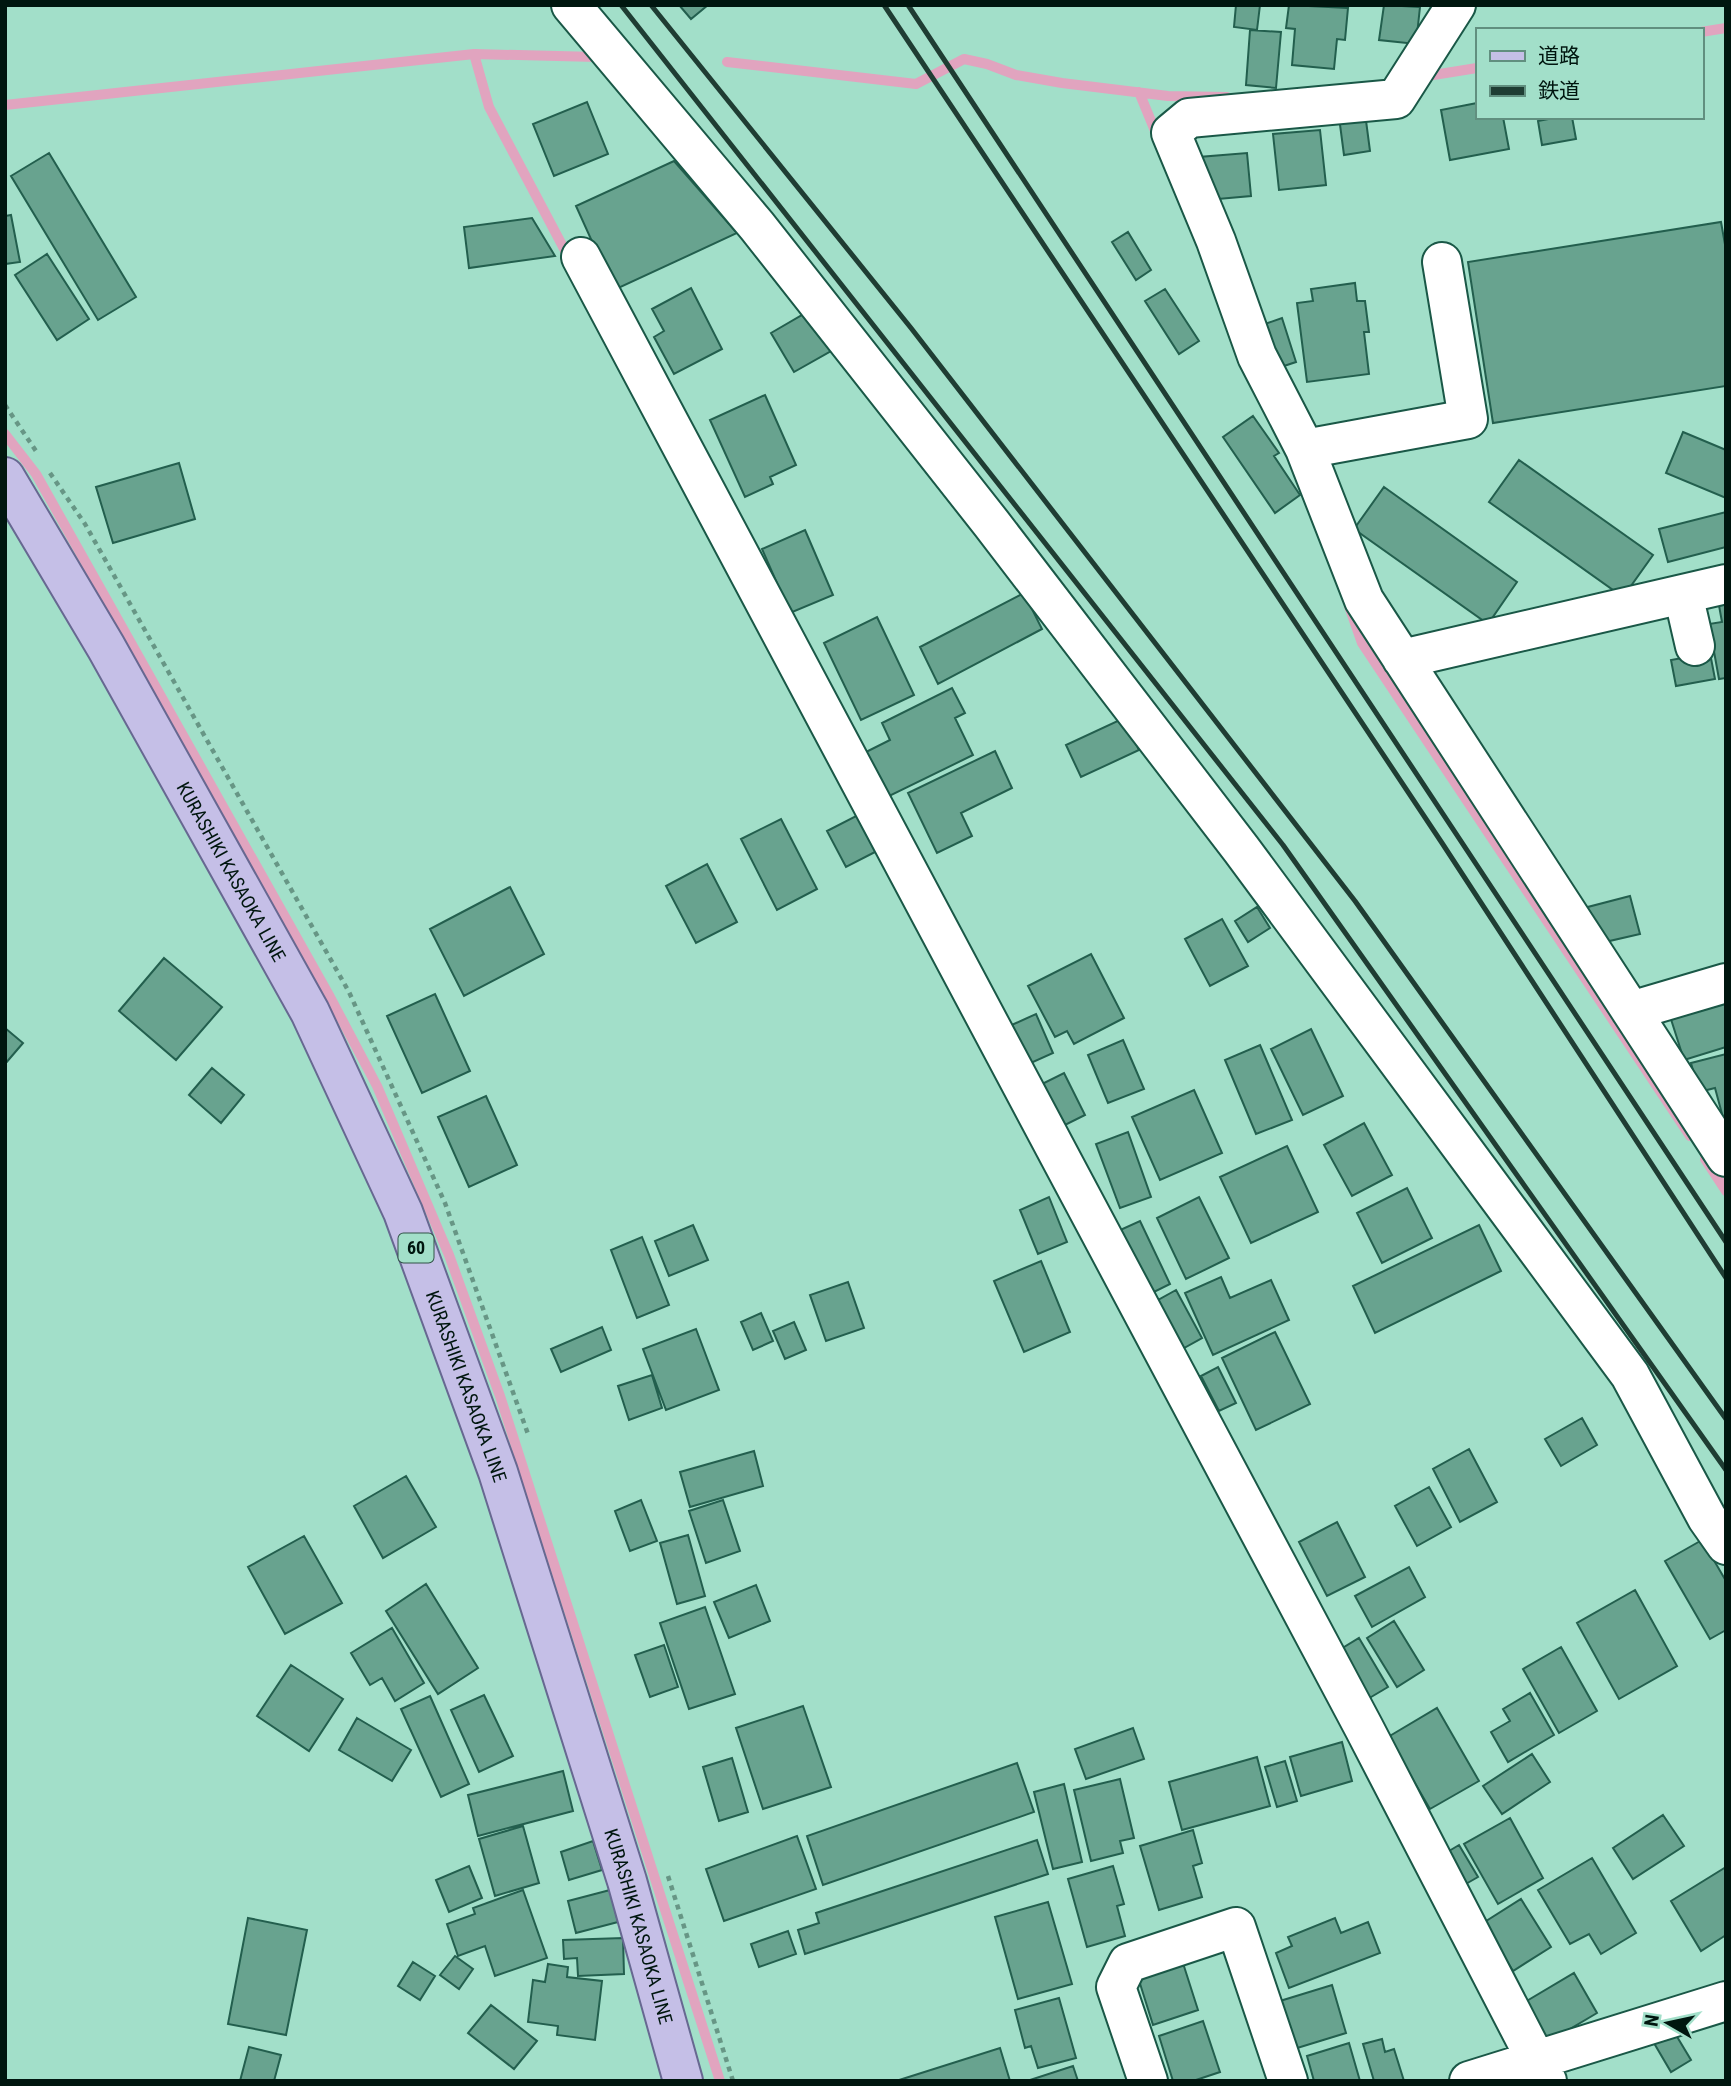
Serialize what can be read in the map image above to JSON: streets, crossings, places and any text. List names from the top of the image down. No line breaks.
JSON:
{"streets":{"main road":["KURASHIKI KASAOKA LINE","60"]},"legend":["道路","鉄道"],"north":"left"}
